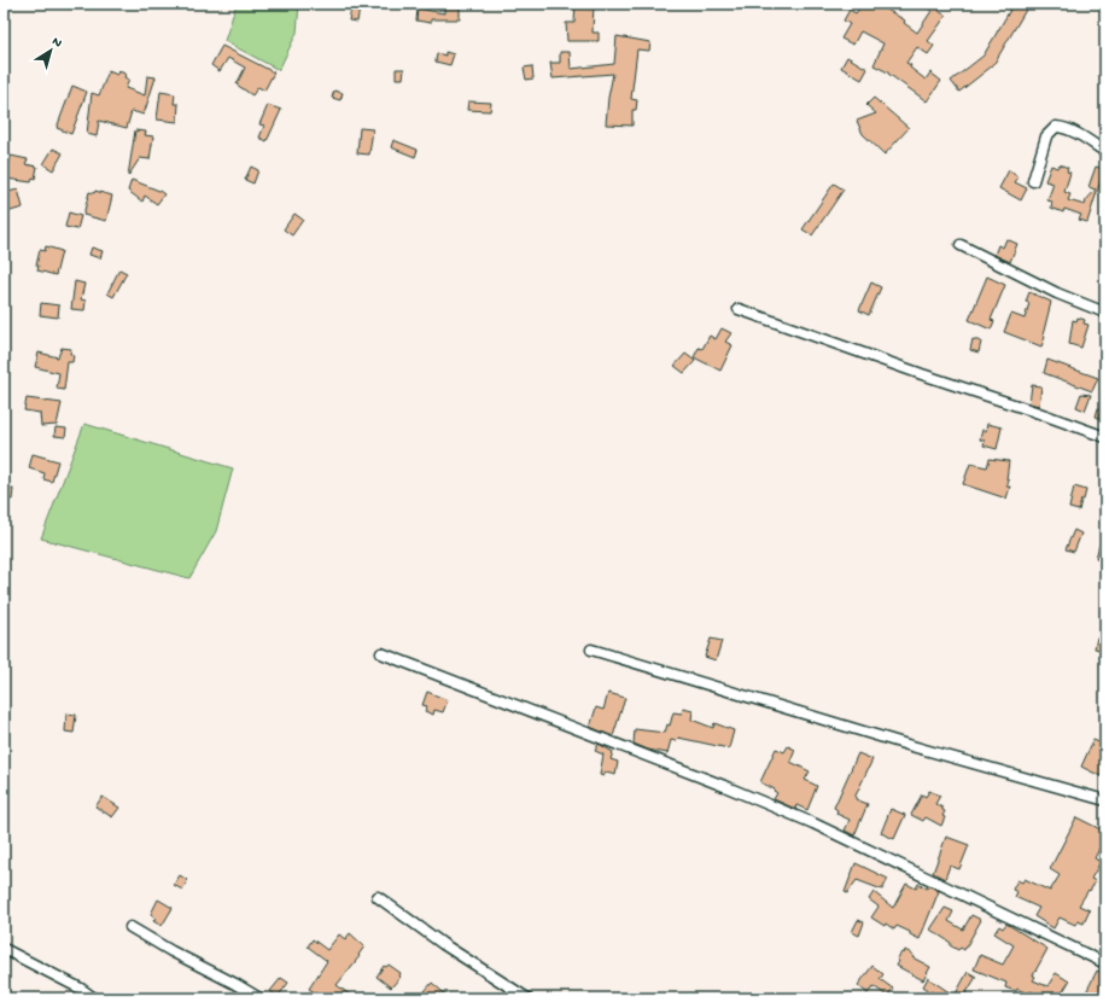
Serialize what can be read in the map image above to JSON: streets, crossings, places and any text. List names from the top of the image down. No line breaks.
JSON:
{"north":"top right"}
